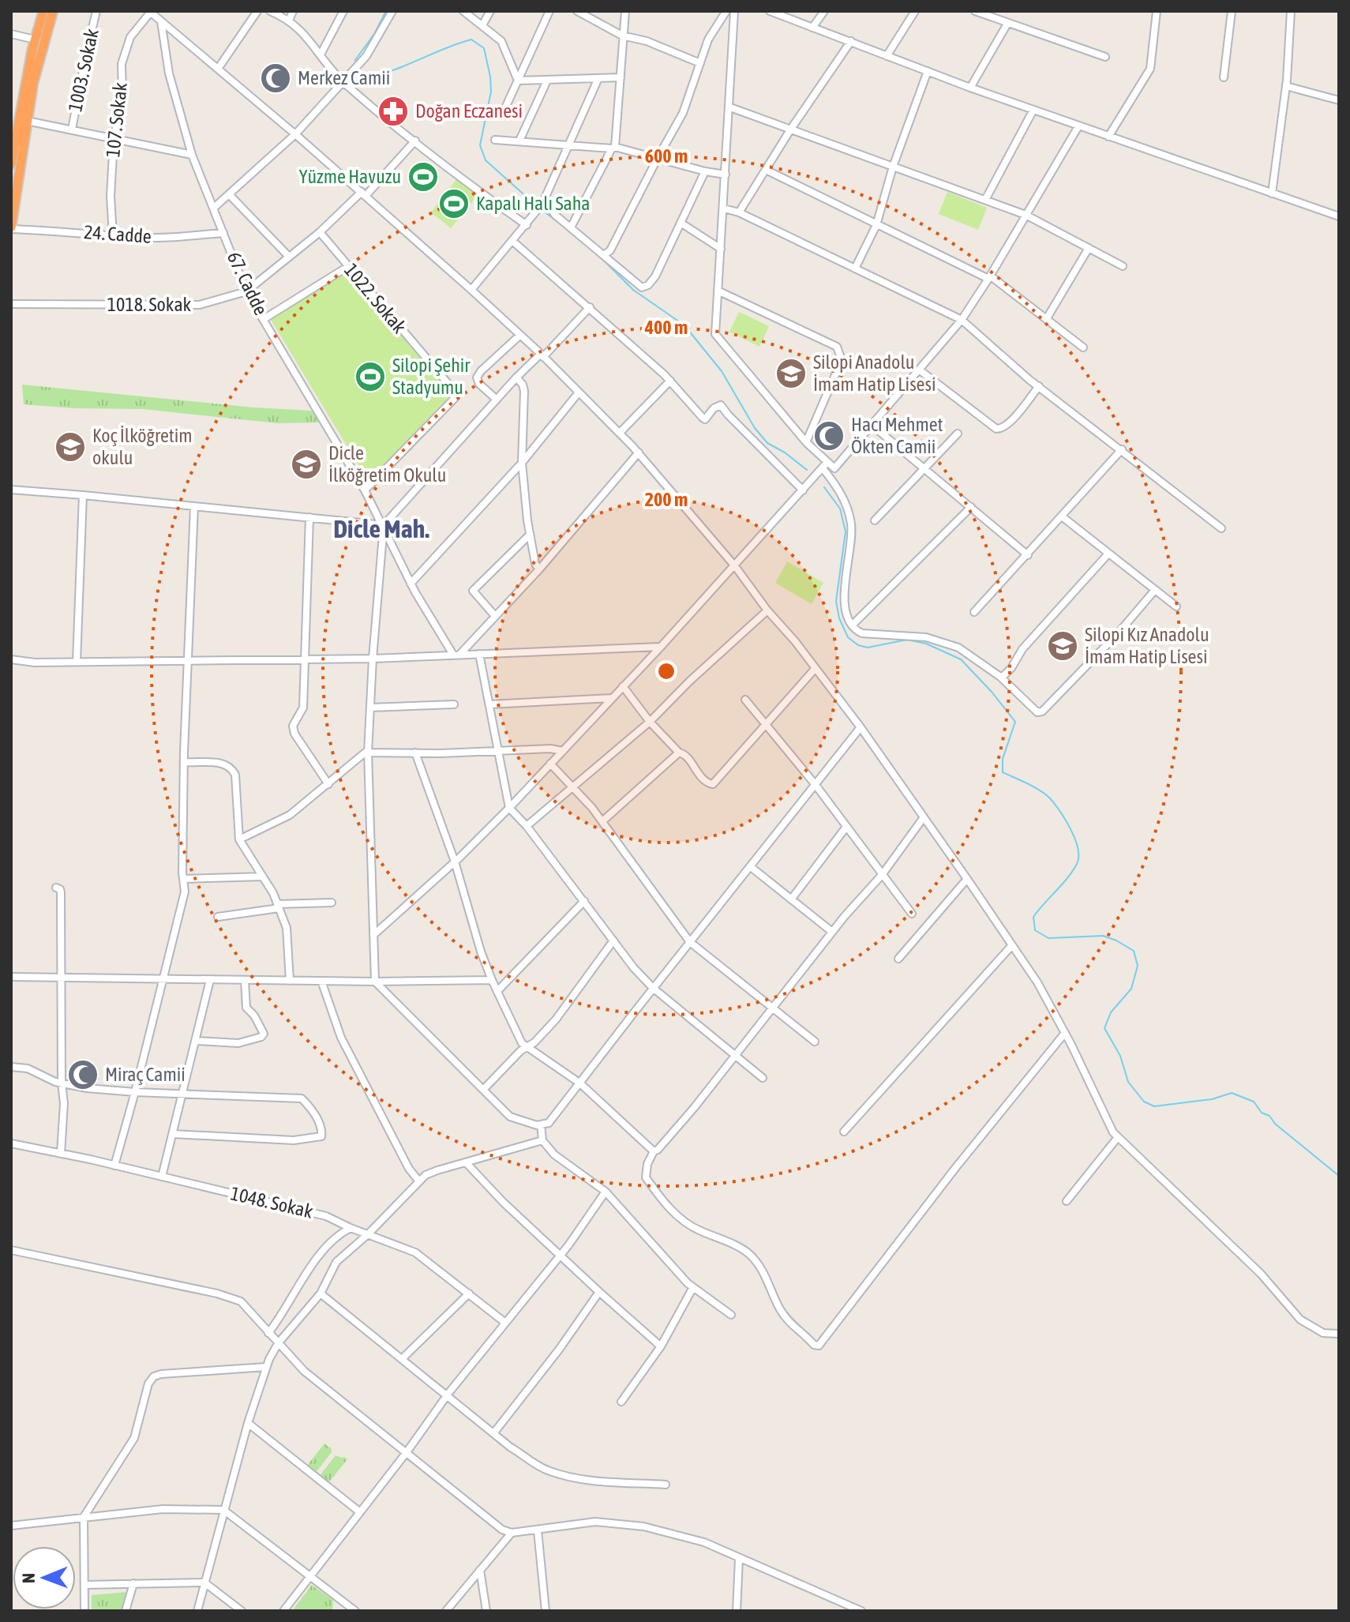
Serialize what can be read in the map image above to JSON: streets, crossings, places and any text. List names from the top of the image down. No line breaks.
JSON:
{"streets":{"street":["1003. Sokak","107. Sokak","24. Cadde","67. Cadde","1022. Sokak","1018. Sokak","1048. Sokak"]},"crossings":[["107. Sokak","24. Cadde"],["24. Cadde","67. Cadde"],["67. Cadde","1022. Sokak"],["67. Cadde","1018. Sokak"],["1022. Sokak","1018. Sokak"]],"districts":["Dicle Mah."],"places":{"mosque":["Merkez Camii","Hacı Mehmet Ökten Camii","Miraç Camii"],"pharmacy":["Doğan Eczanesi"],"sports":["Yüzme Havuzu","Kapalı Halı Saha","Silopi Şehir Stadyumu"],"school or university":["Silopi Anadolu İmam Hatip Lisesi","Koç İlköğretim okulu","Dicle İlköğretim Okulu","Silopi Kız Anadolu İmam Hatip Lisesi"]},"north":"left","rings":["600 m","400 m","200 m"]}
